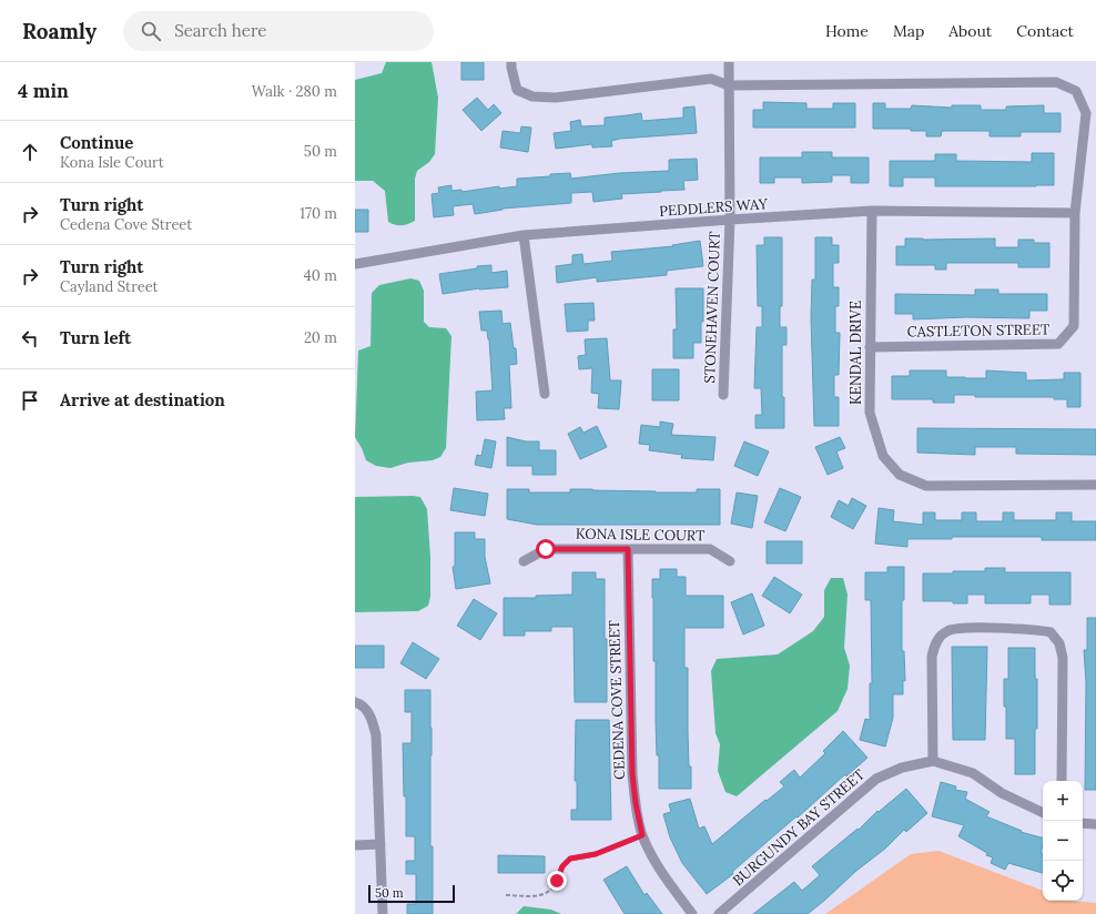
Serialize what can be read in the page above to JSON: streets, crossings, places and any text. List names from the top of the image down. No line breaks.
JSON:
{"streets":{"street":["PEDDLERS WAY","STONEHAVEN COURT","CASTLETON STREET","KENDAL DRIVE","KONA ISLE COURT","CEDENA COVE STREET","BURGUNDY BAY STREET"]},"crossings":[["PEDDLERS WAY","STONEHAVEN COURT"],["PEDDLERS WAY","CASTLETON STREET"],["PEDDLERS WAY","KENDAL DRIVE"],["STONEHAVEN COURT","CASTLETON STREET"],["CASTLETON STREET","KENDAL DRIVE"],["KONA ISLE COURT","CEDENA COVE STREET"]],"scale_bar":"50 m","page":{"header":"Roamly","search":"Search here","nav":["Home","Map","About","Contact"],"heading":["4 min","Walk · 280 m"],"list":[["Continue","Kona Isle Court","50 m"],["Turn right","Cedena Cove Street","170 m"],["Turn right","Cayland Street","40 m"],["Turn left","20 m"],"Arrive at destination"],"map_buttons":["+","−"],"scale":"50 m"}}
